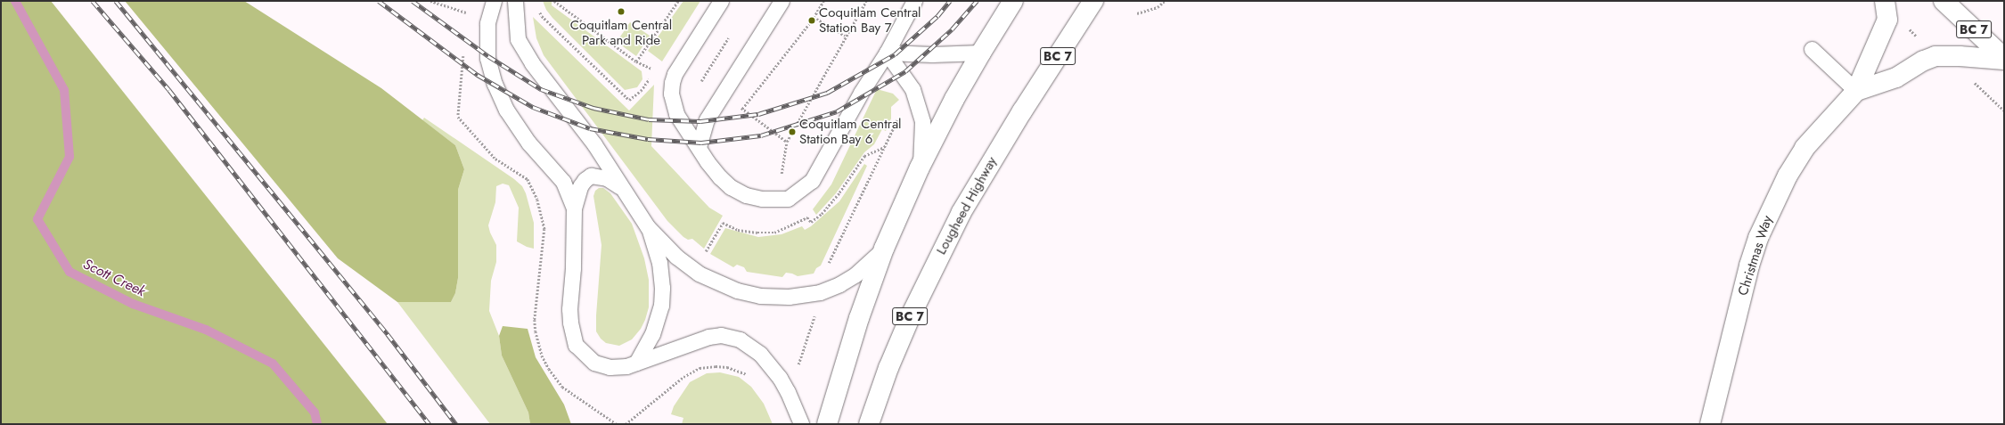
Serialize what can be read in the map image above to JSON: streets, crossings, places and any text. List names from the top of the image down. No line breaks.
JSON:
{"streets":{"main road":["BC 7","Lougheed Highway","Christmas Way"]},"crossings":[["BC 7","Christmas Way"]],"water":["Scott Creek"],"places":["Coquitlam Central Park and Ride","Coquitlam Central Station Bay 7","Coquitlam Central Station Bay 6"]}
